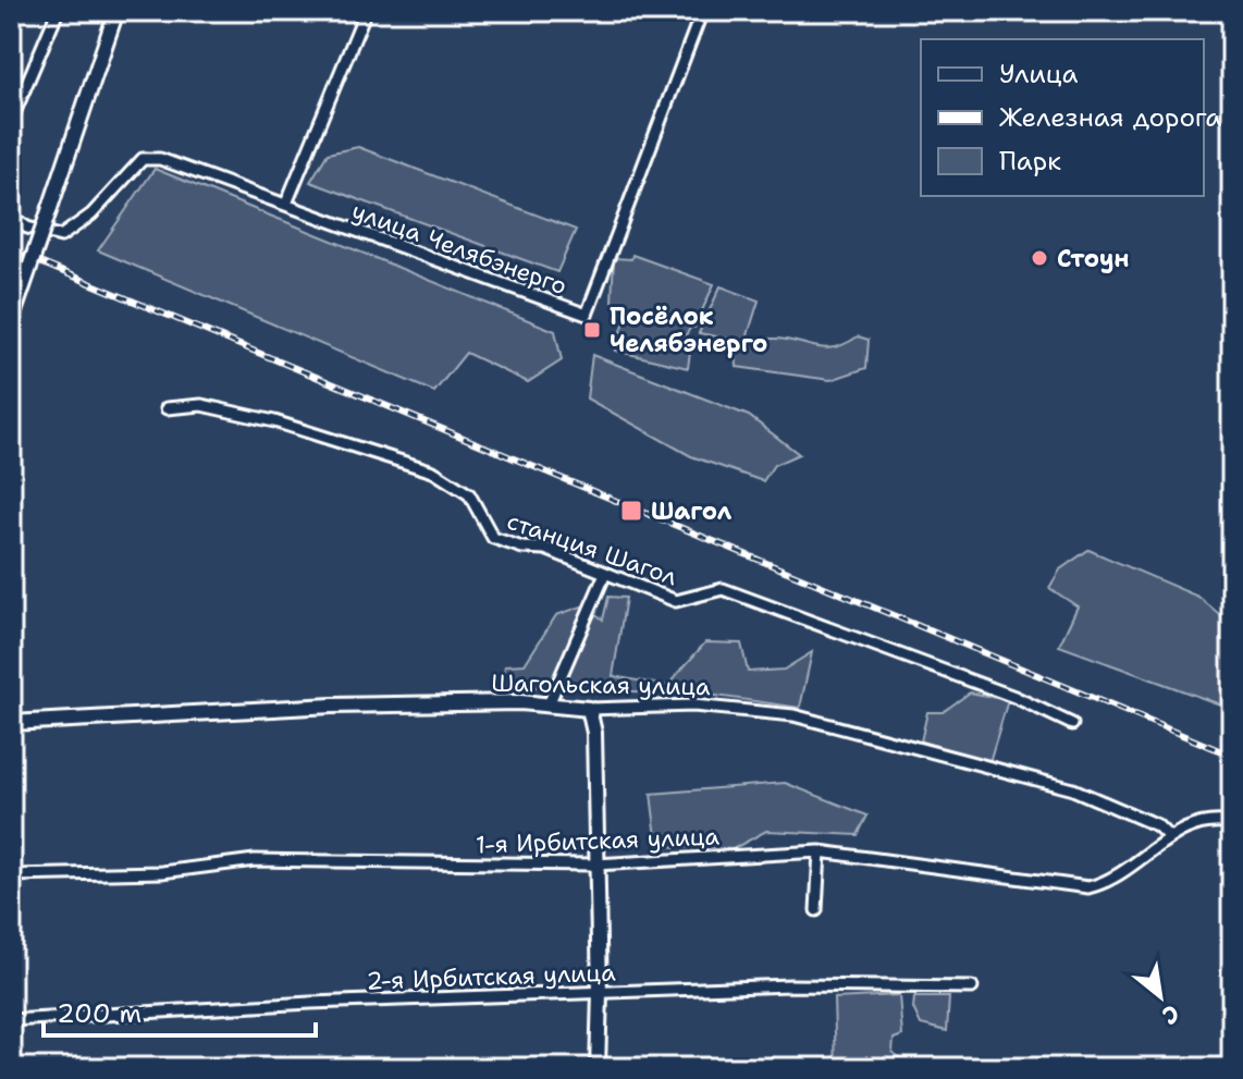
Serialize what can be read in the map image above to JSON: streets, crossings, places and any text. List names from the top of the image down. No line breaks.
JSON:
{"streets":{"street":["улица Челябэнерго","станция Шагол","Шагольская улица","1-я Ирбитская улица","2-я Ирбитская улица"]},"crossings":[["Шагольская улица","1-я Ирбитская улица"]],"places":{"other":["Стоун"],"transit":["Посёлок Челябэнерго","Шагол"]},"legend":["Улица","Железная дорога","Парк"],"scale_bar":"200 m","north":"bottom right"}
